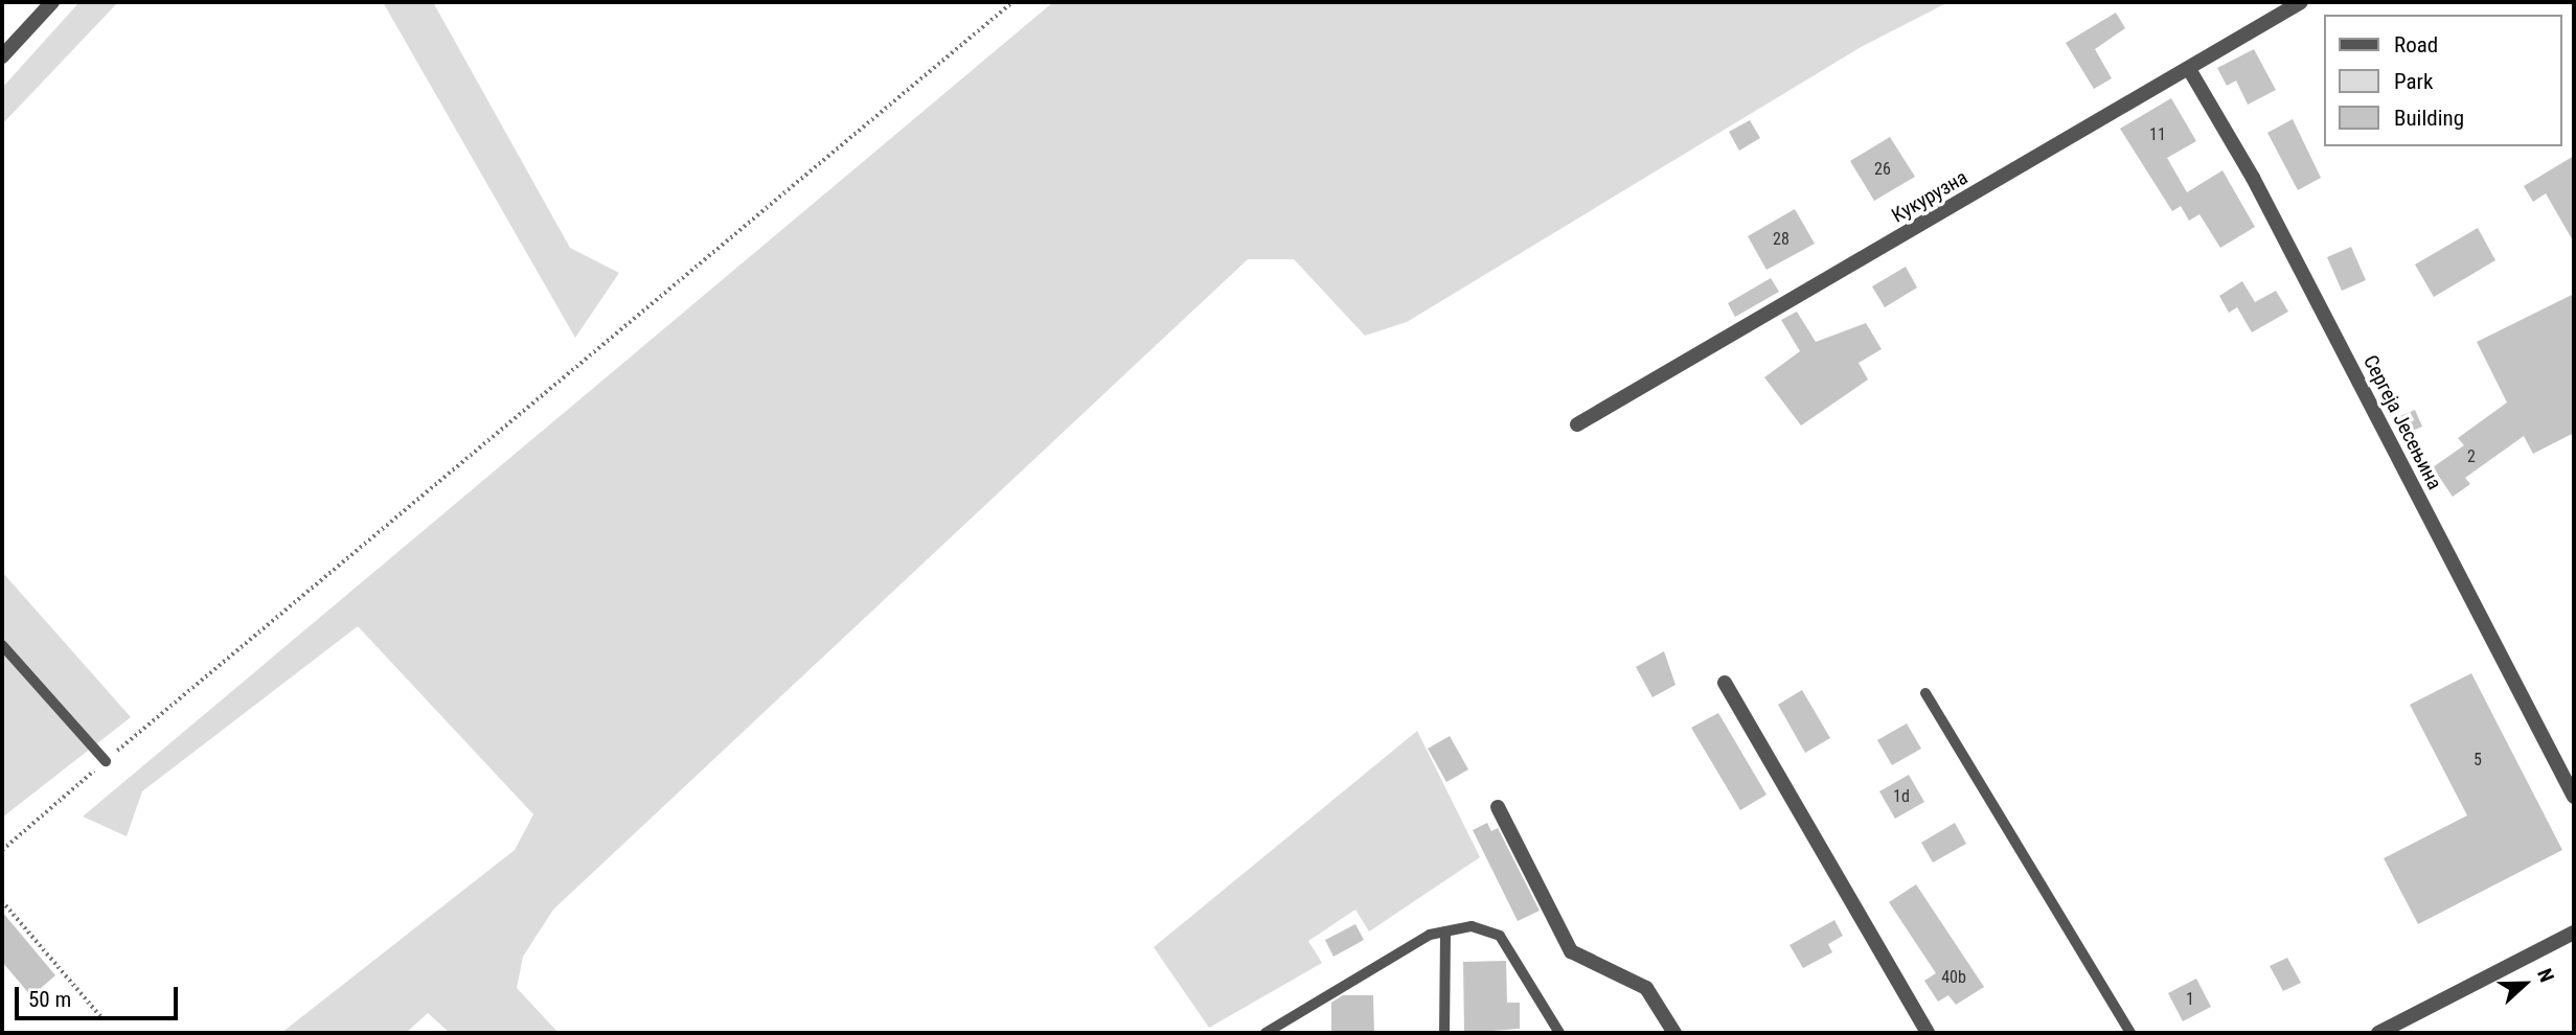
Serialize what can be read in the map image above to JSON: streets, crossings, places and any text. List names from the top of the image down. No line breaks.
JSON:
{"streets":{"street":["Кукурузна","Сергеја Јесењина"]},"crossings":[["Кукурузна","Сергеја Јесењина"]],"house_numbers":["11","26","28","2","5","1d","40b","1"],"legend":["Road","Park","Building"],"scale_bar":"50 m","north":"right"}
